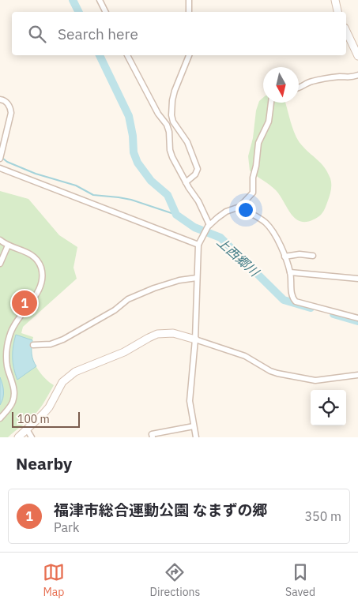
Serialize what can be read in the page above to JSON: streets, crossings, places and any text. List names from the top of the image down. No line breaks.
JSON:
{"water":["上西郷川"],"scale_bar":"100 m","north":"bottom","page":{"search":"Search here","pins":"1","scale":"100 m","heading":"Nearby","list":[{"mark":"1","name":"福津市総合運動公園 なまずの郷","note":"Park","value":"350 m"}],"nav":["Map","Directions","Saved"]}}
